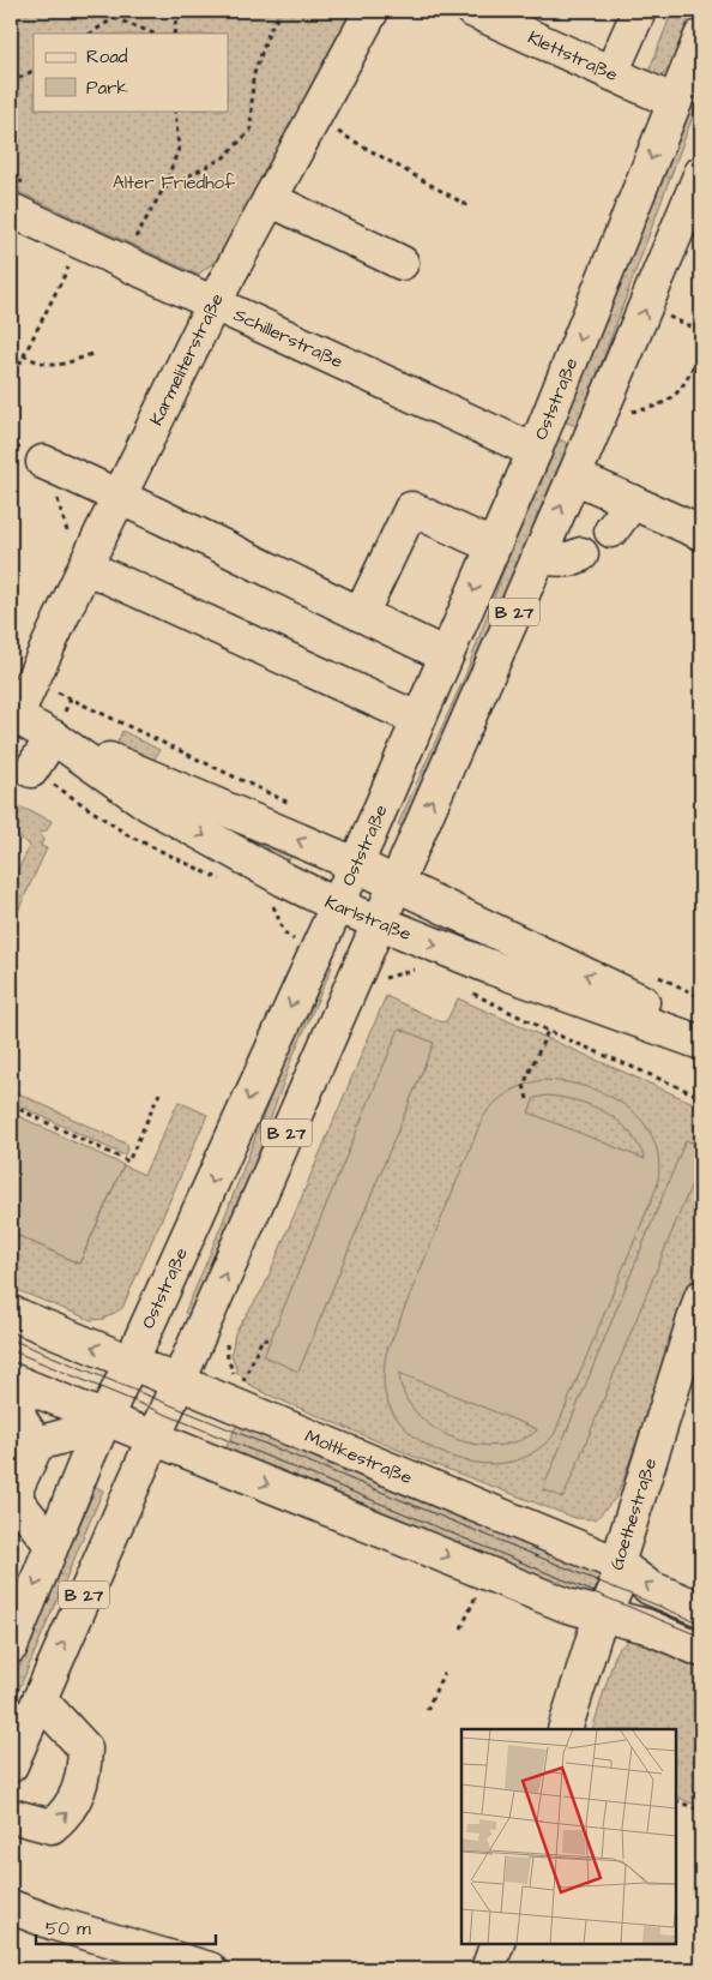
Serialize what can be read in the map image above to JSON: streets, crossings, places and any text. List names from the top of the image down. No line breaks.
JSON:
{"streets":{"street":["Klettstraße","Schillerstraße","Karmeliterstraße","Oststraße","B 27","Karlstraße","Moltkestraße","Goethestraße"]},"crossings":[["Klettstraße","Oststraße"],["Schillerstraße","Karmeliterstraße"],["Schillerstraße","Oststraße"],["Karmeliterstraße","Karlstraße"],["Oststraße","Karlstraße"],["Oststraße","Moltkestraße"],["B 27","Karlstraße"],["B 27","Moltkestraße"],["Moltkestraße","Goethestraße"]],"parks":["Alter Friedhof"],"legend":["Road","Park"],"scale_bar":"50 m"}
